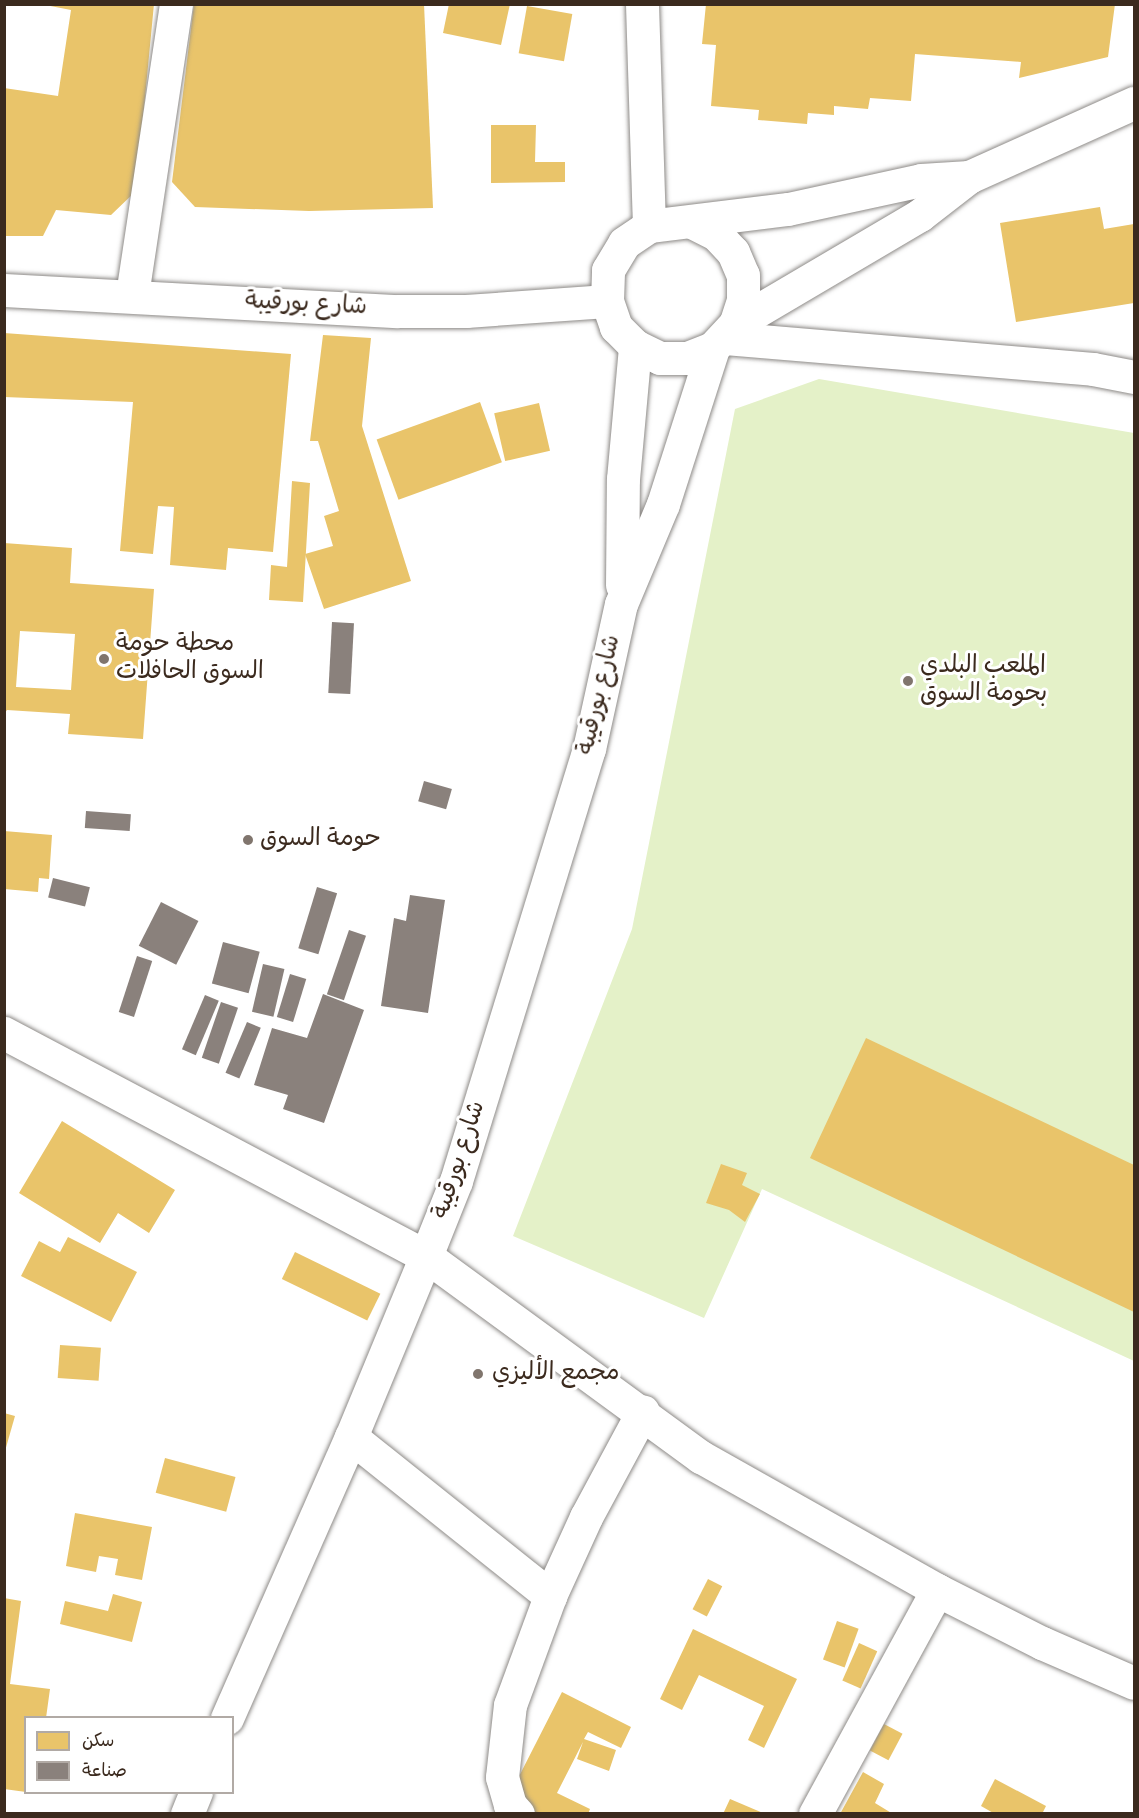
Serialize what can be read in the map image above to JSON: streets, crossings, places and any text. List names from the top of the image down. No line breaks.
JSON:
{"streets":{"main road":["شارع بورقيبة"]},"places":["محطة حومة السوق الحافلات","الملعب البلدي بحومة السوق","حومة السوق","مجمع الأليزي"],"legend":["سكن","صناعة"]}
